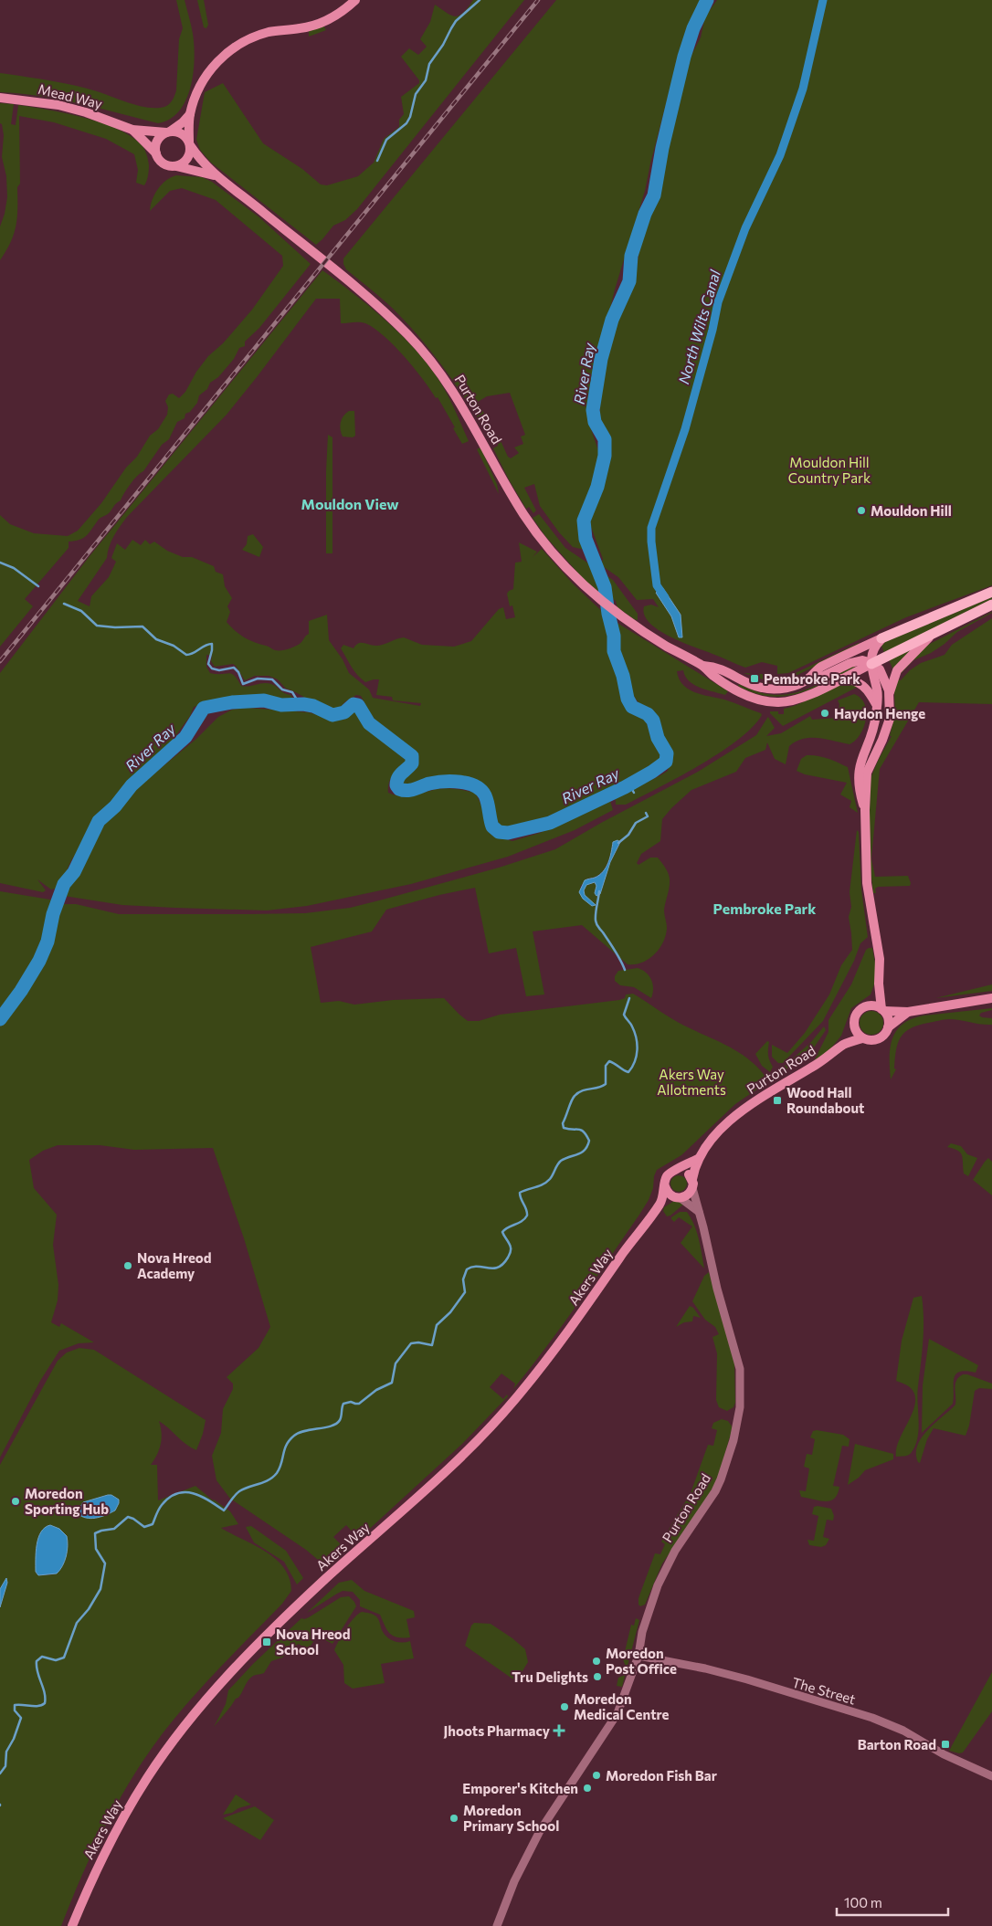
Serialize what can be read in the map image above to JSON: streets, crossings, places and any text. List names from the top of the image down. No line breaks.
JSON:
{"streets":{"main road":["Mead Way","Purton Road","Akers Way"],"street":["The Street"]},"crossings":[["Mead Way","Purton Road"],["Purton Road","Akers Way"],["Purton Road","The Street"]],"districts":["Mouldon View","Pembroke Park"],"water":["North Wilts Canal","River Ray"],"parks":["Mouldon Hill Country Park","Akers Way Allotments"],"places":{"other":["Mouldon Hill","Haydon Henge","Nova Hreod Academy","Moredon Sporting Hub","Moredon Post Office","Tru Delights","Moredon Medical Centre","Moredon Fish Bar","Emporer's Kitchen","Moredon Primary School"],"transit":["Pembroke Park","Wood Hall Roundabout","Nova Hreod School","Barton Road"],"health":["Jhoots Pharmacy"]},"scale_bar":"100 m"}
